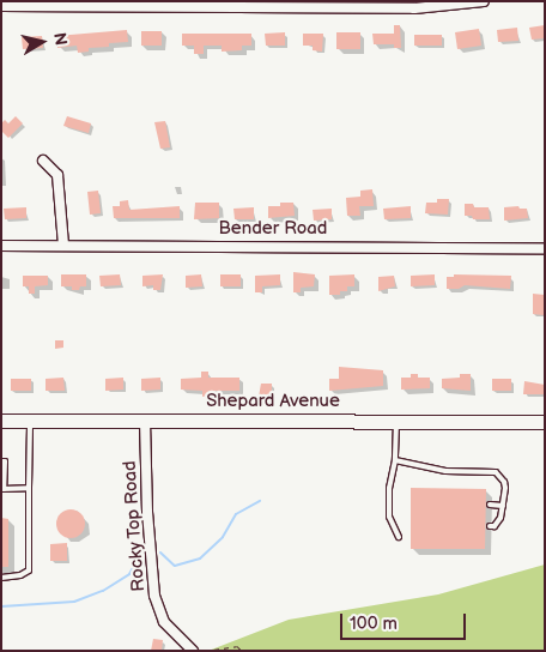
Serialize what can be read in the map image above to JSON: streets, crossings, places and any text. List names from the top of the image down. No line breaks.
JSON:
{"streets":{"main road":["Shepard Avenue"],"street":["Bender Road","Rocky Top Road"]},"crossings":[["Shepard Avenue","Rocky Top Road"]],"scale_bar":"100 m","north":"right"}
